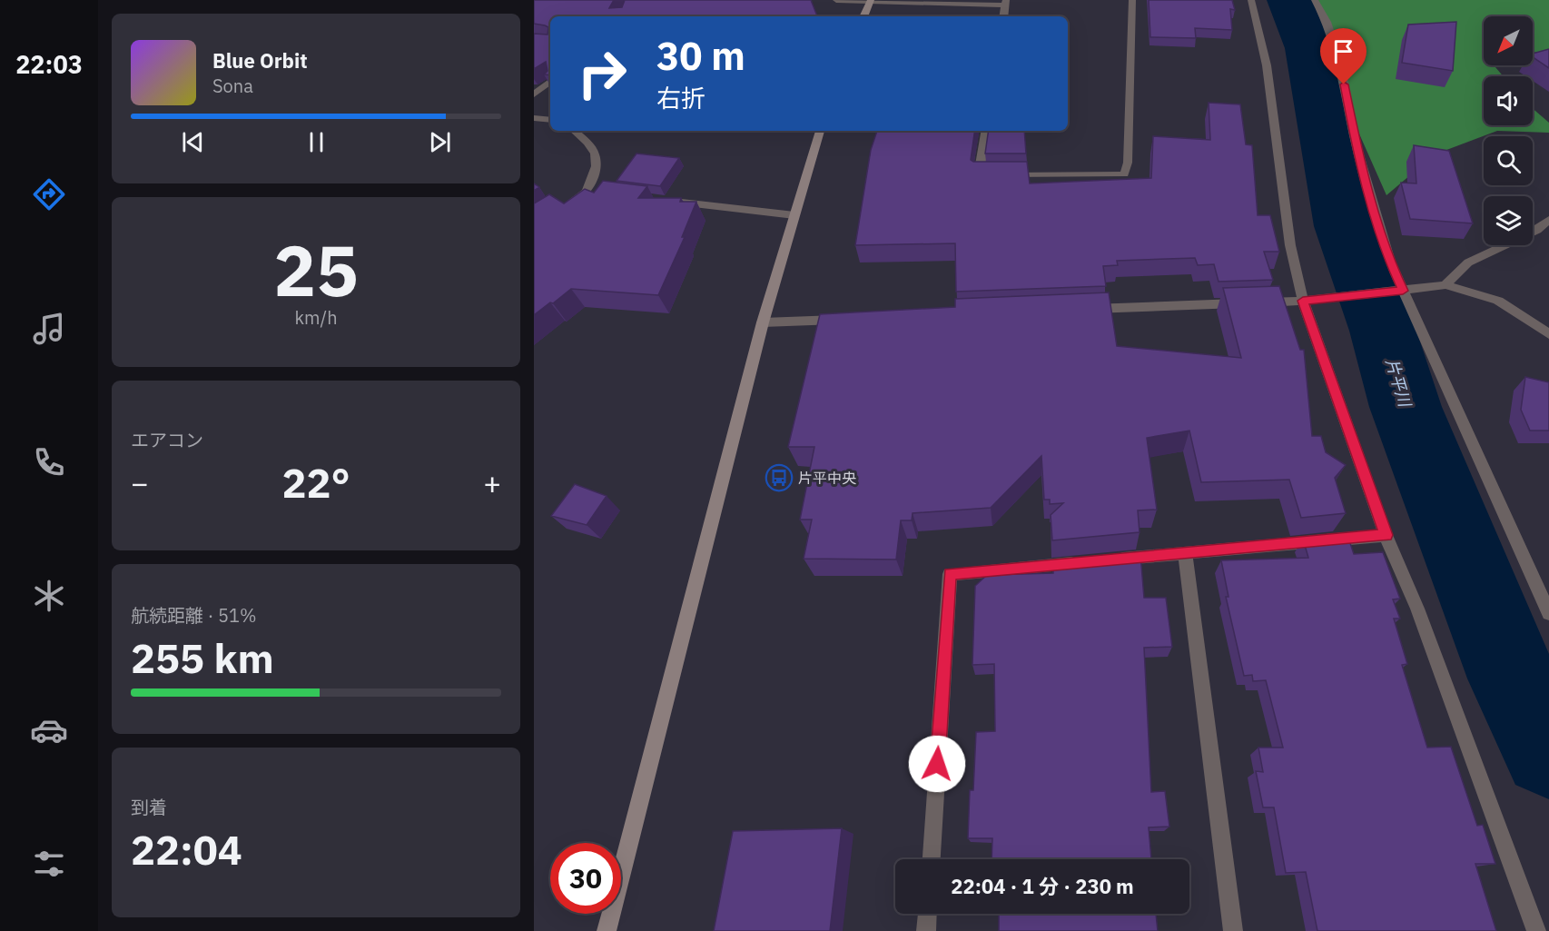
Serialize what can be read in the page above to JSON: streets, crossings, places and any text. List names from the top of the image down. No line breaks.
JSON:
{"water":["片平川"],"places":{"bus stop":["片平中央"]},"north":"bottom left","page":{"tabs":"22:03","turn":["30 m","右折"],"song":["Blue Orbit","Sona"],"tile":[["25","km/h"],"エアコン",["航続距離 · 51%","255 km"],["到着","22:04"]],"heat":["−","22°","+"],"limit":"30","trip":"22:04 · 1 分 · 230 m"}}
